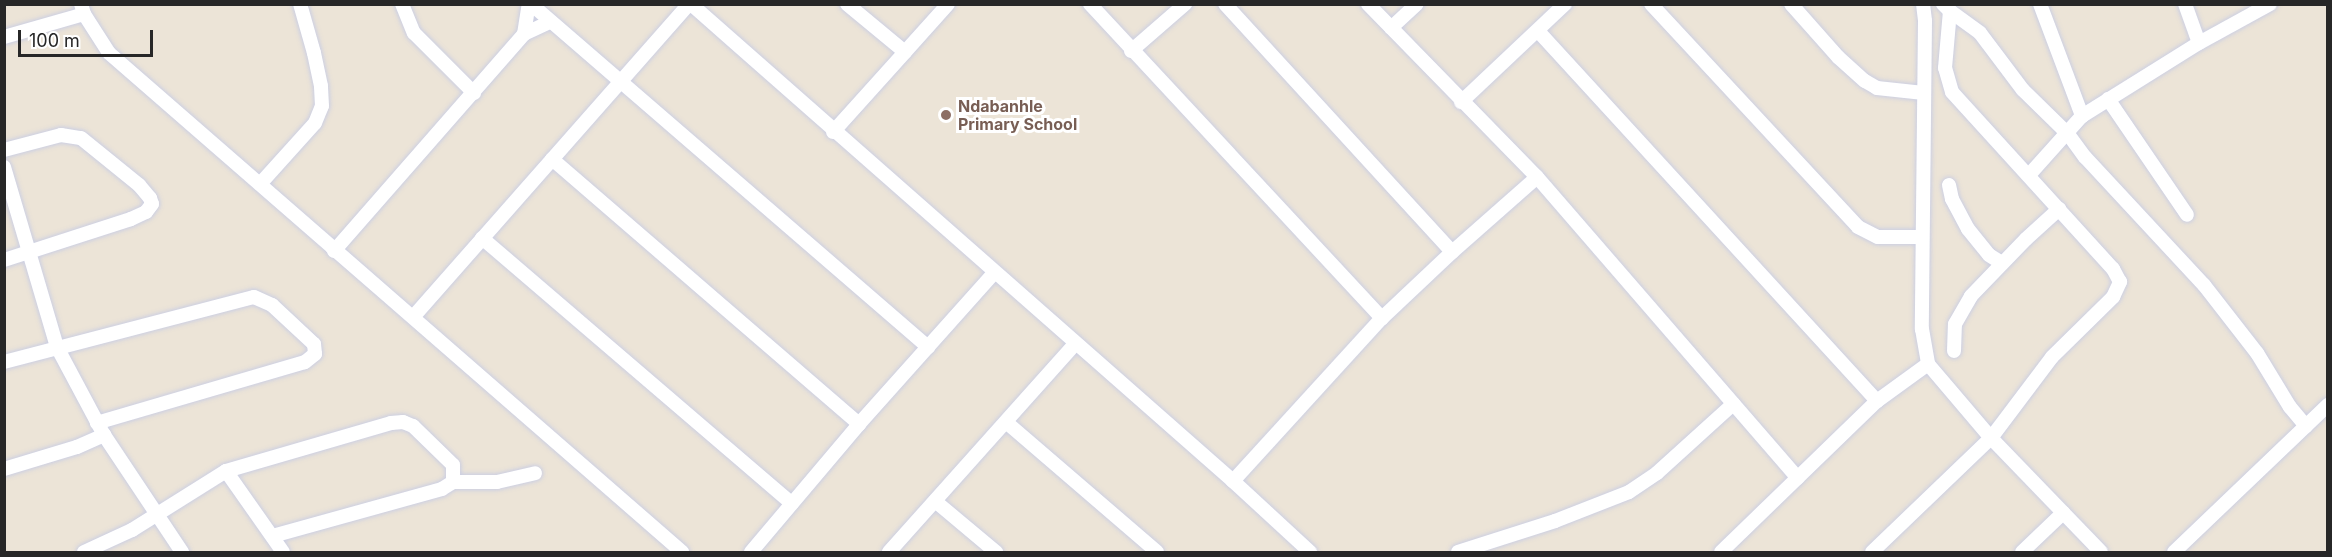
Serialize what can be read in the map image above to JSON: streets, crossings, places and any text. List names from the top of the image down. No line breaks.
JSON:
{"places":["Ndabanhle Primary School"],"scale_bar":"100 m"}
